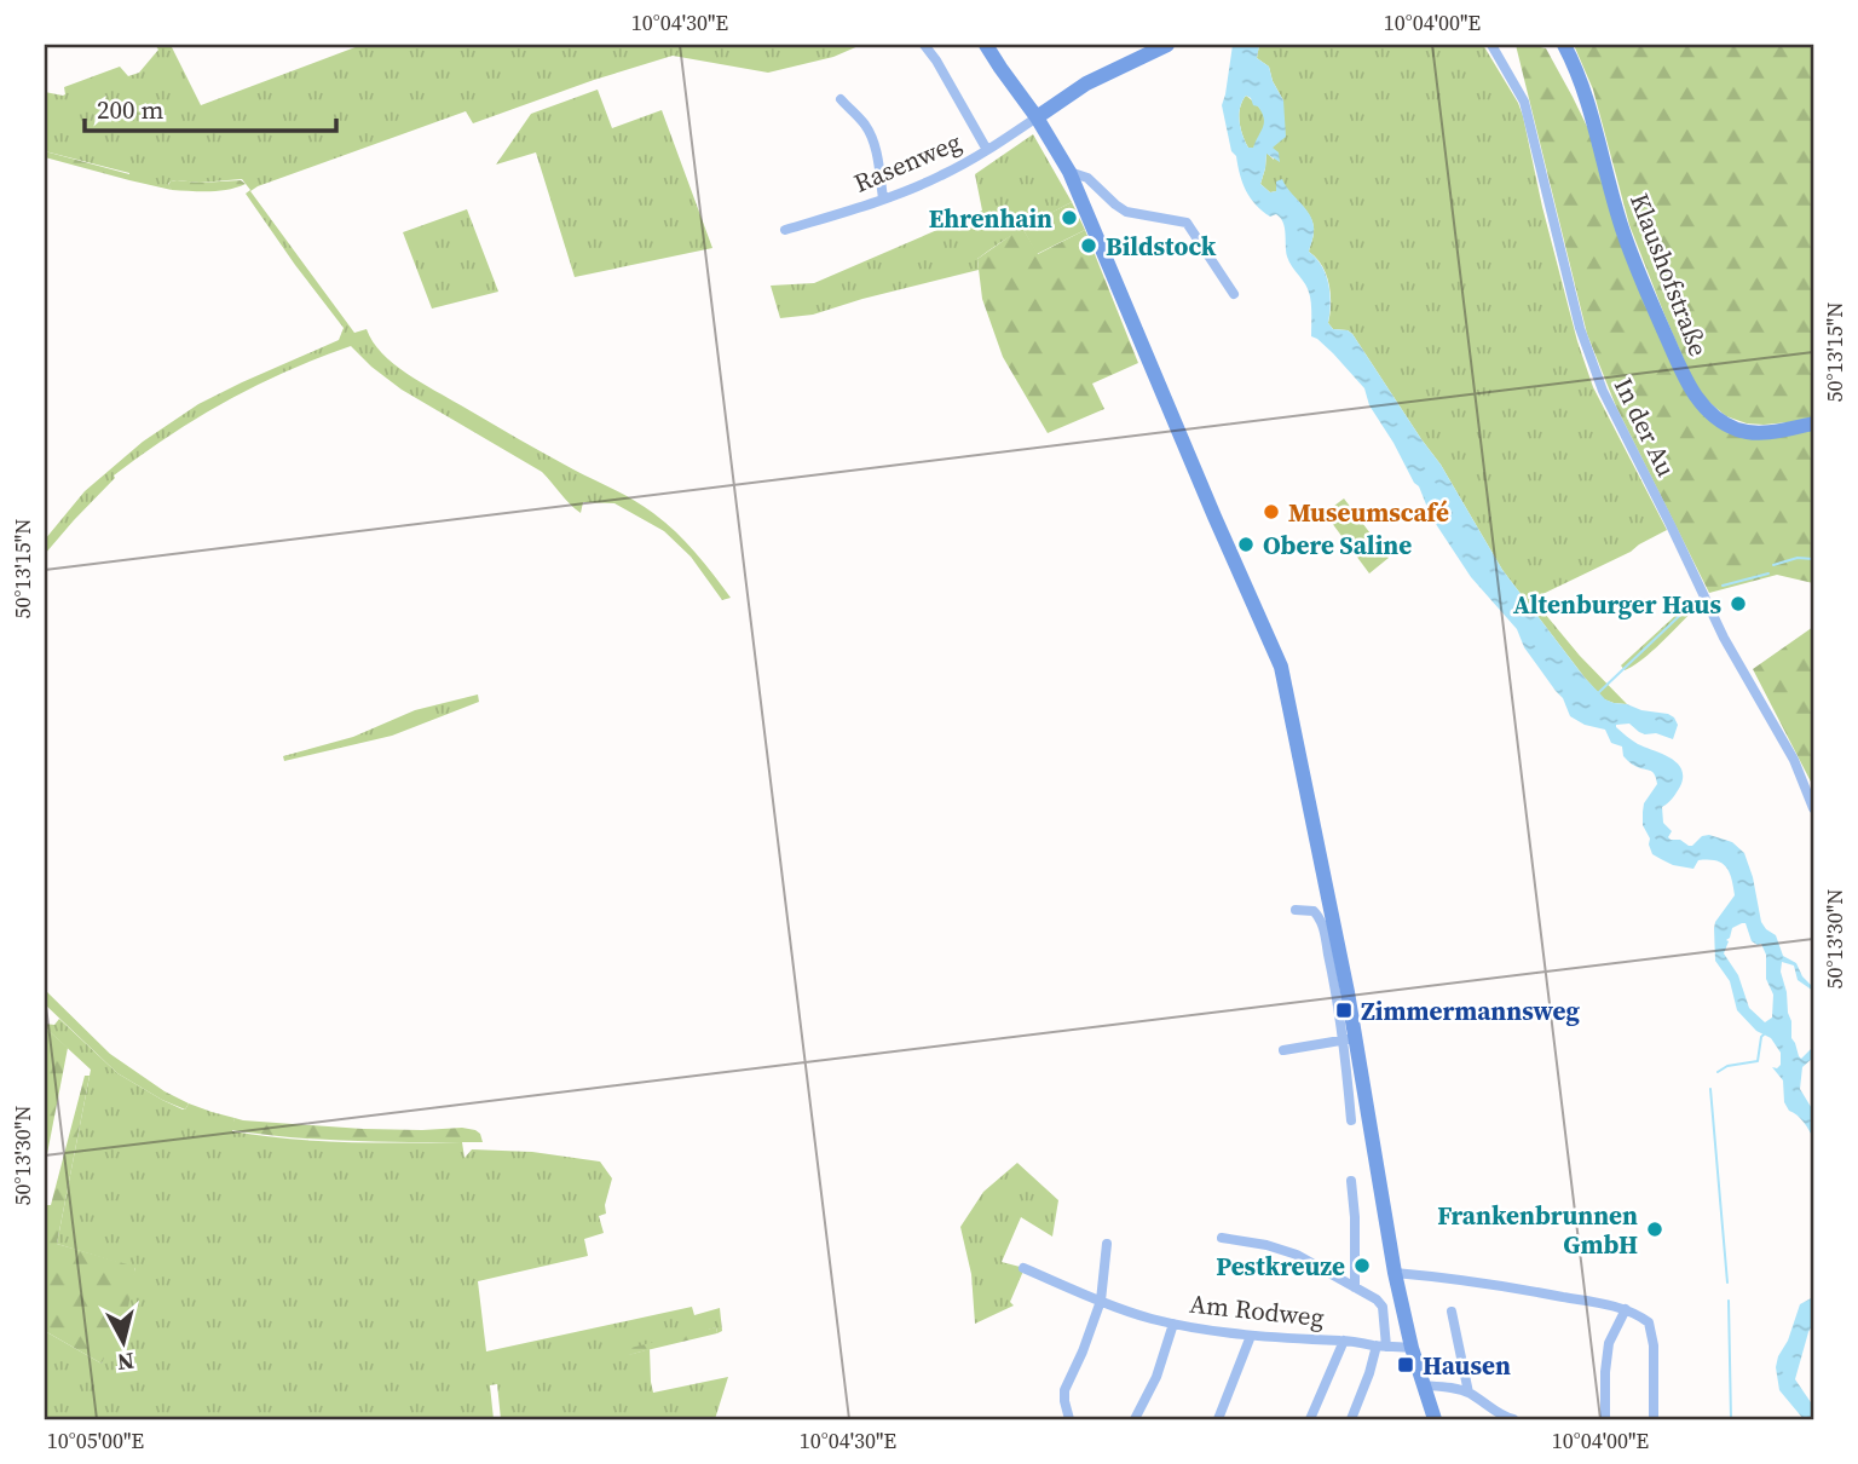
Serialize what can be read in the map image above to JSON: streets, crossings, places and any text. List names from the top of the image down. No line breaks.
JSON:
{"streets":{"main road":["Klaushofstraße"],"street":["Rasenweg","In der Au","Am Rodweg"]},"places":{"other":["Ehrenhain","Bildstock","Museumscafé","Obere Saline","Altenburger Haus","Frankenbrunnen GmbH","Pestkreuze"],"transit":["Zimmermannsweg","Hausen"]},"scale_bar":"200 m","north":"bottom","coordinates":["10°04'30\"E","10°04'00\"E","50°13'15\"N","50°13'30\"N","10°05'00\"E"]}
